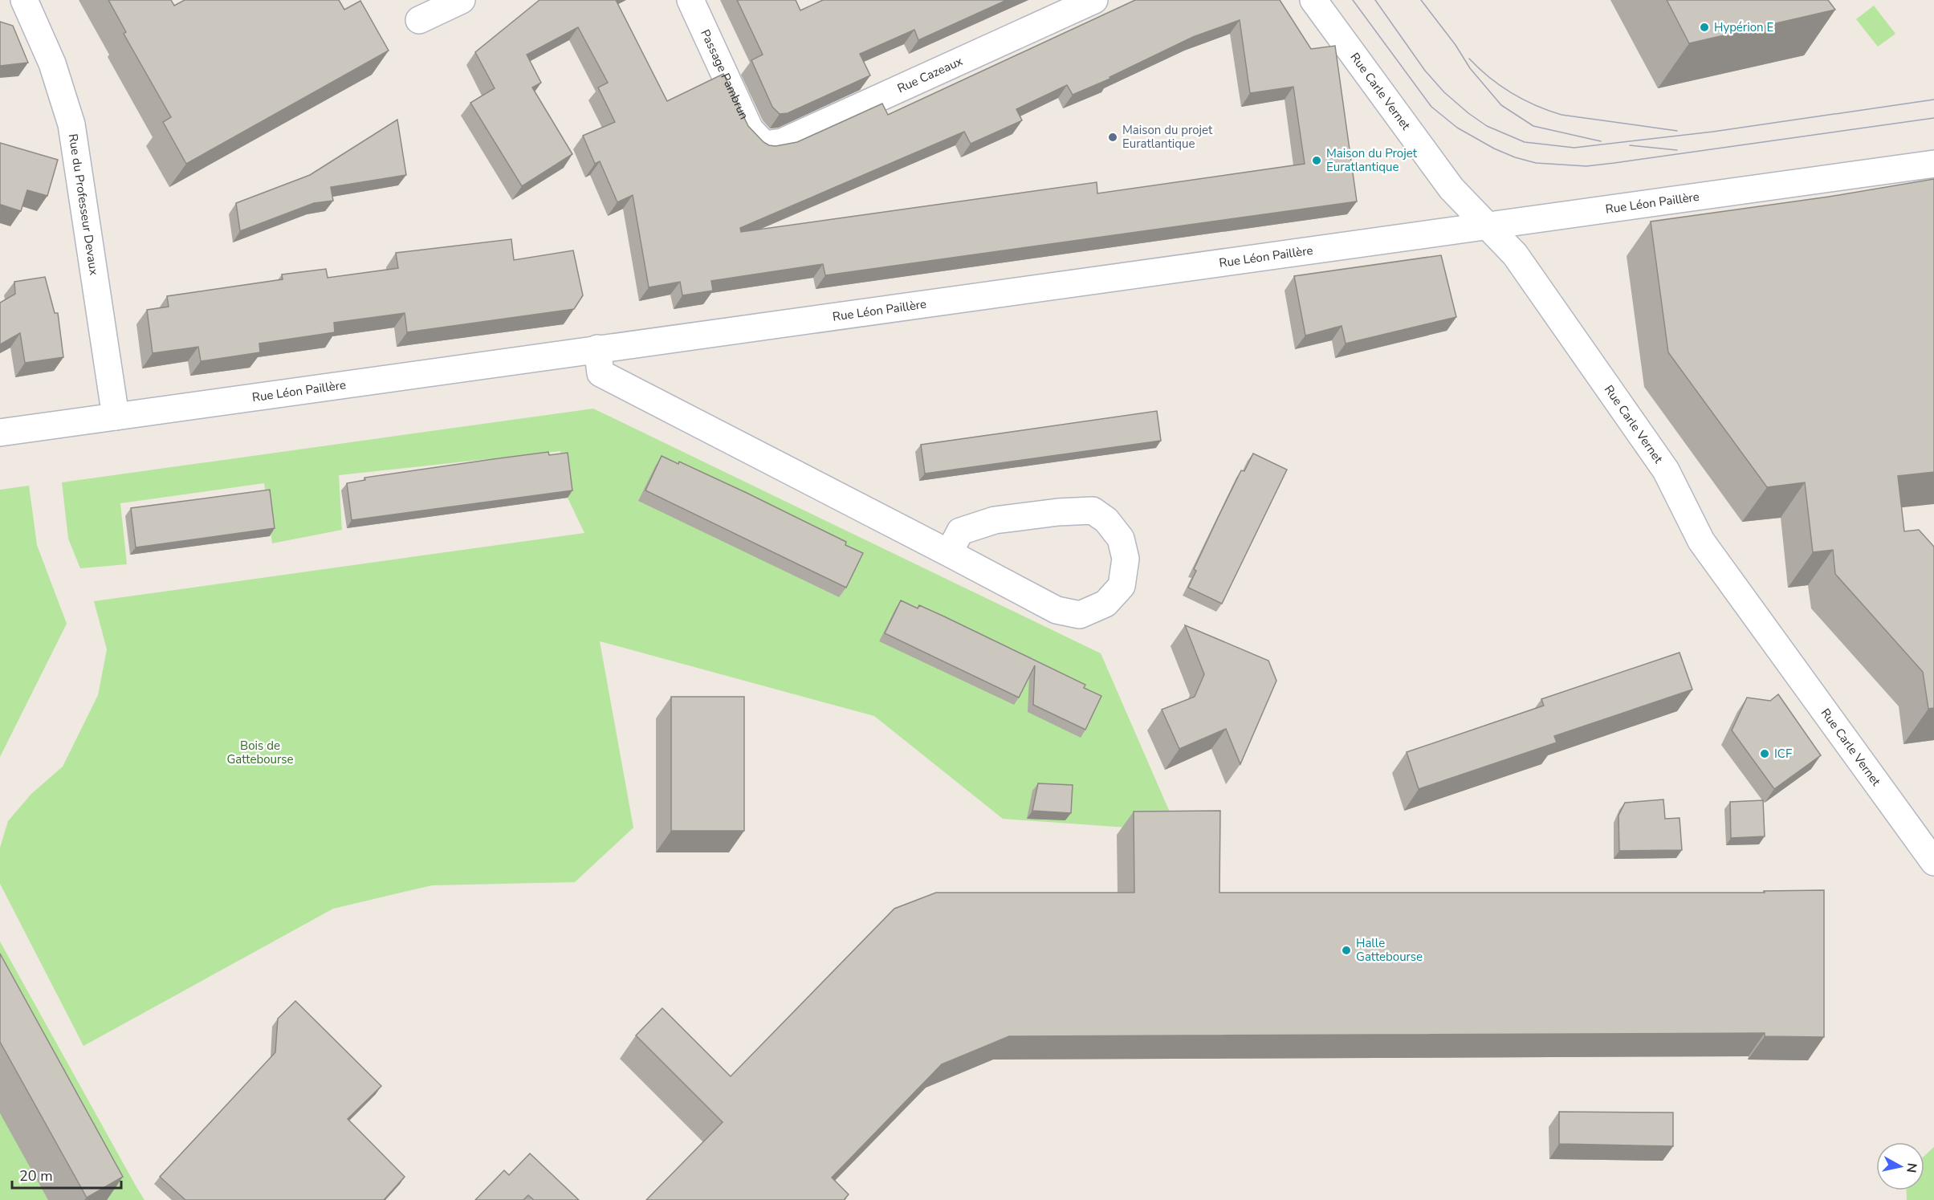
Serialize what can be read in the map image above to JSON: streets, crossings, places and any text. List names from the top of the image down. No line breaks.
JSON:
{"streets":{"street":["Passage Pambrun","Rue Cazeaux","Rue Carle Vernet","Rue Léon Paillère","Rue du Professeur Devaux"]},"crossings":[["Passage Pambrun","Rue Cazeaux"],["Rue Carle Vernet","Rue Léon Paillère"],["Rue Léon Paillère","Rue du Professeur Devaux"]],"parks":["Bois de Gattebourse"],"places":["Hypérion E","Maison du projet Euratlantique","Maison du Projet Euratlantique","ICF","Halle Gattebourse"],"scale_bar":"20 m","north":"right"}
